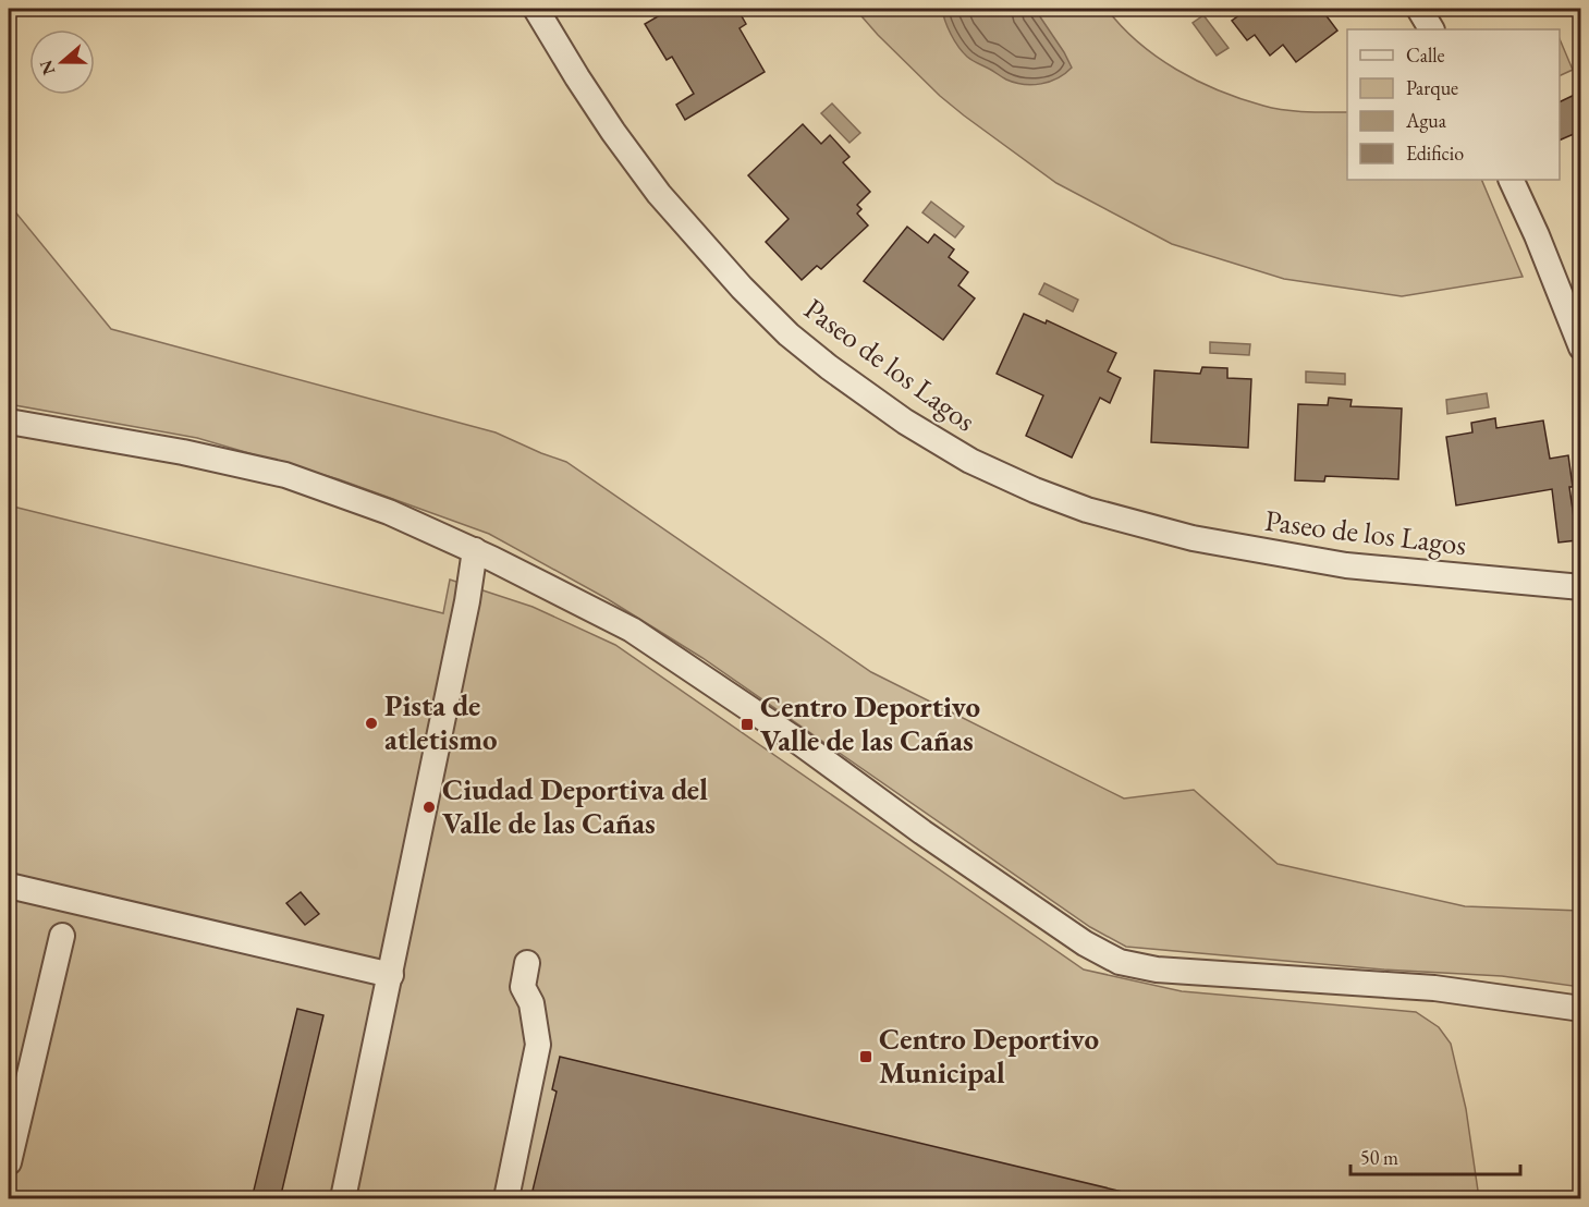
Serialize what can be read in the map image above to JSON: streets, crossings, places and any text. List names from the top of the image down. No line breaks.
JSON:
{"streets":{"street":["Paseo de los Lagos"]},"places":{"other":["Pista de atletismo","Ciudad Deportiva del Valle de las Cañas"],"transit":["Centro Deportivo Valle de las Cañas","Centro Deportivo Municipal"]},"legend":["Calle","Parque","Agua","Edificio"],"scale_bar":"50 m","north":"left"}
